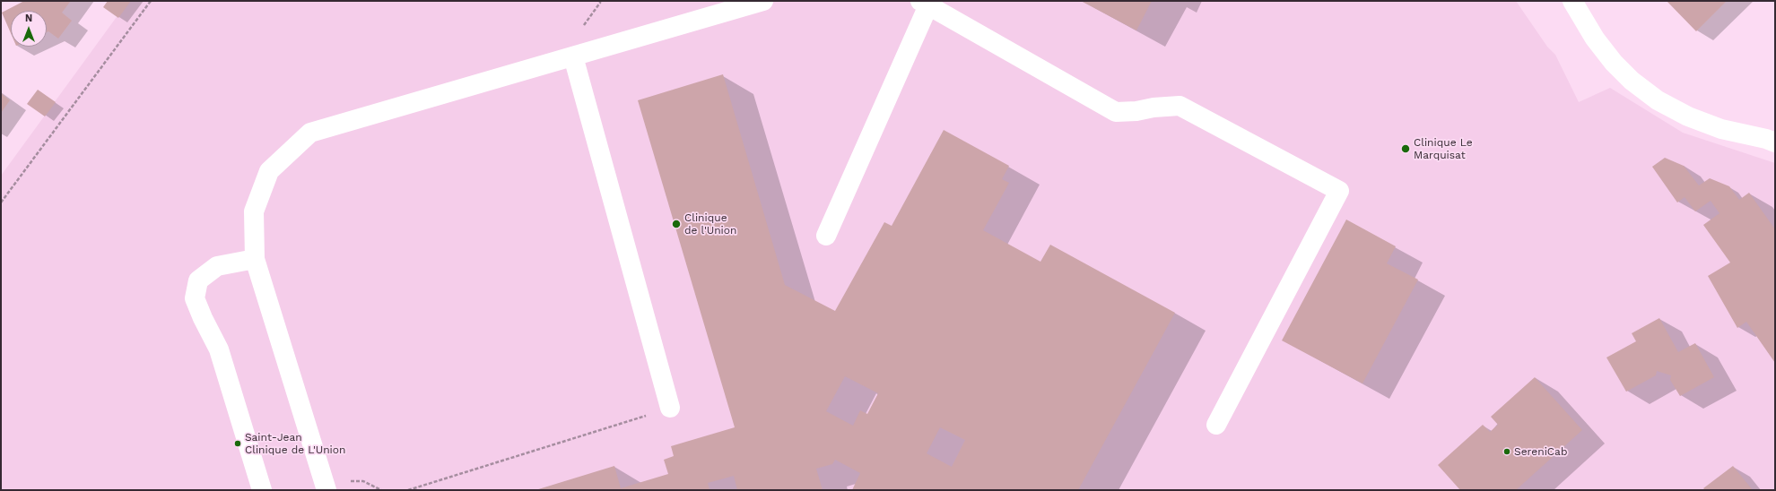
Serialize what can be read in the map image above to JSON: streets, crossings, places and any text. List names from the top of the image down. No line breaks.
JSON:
{"places":["Clinique Le Marquisat","Clinique de l'Union","Saint-Jean Clinique de L'Union","SereniCab"],"north":"top"}
